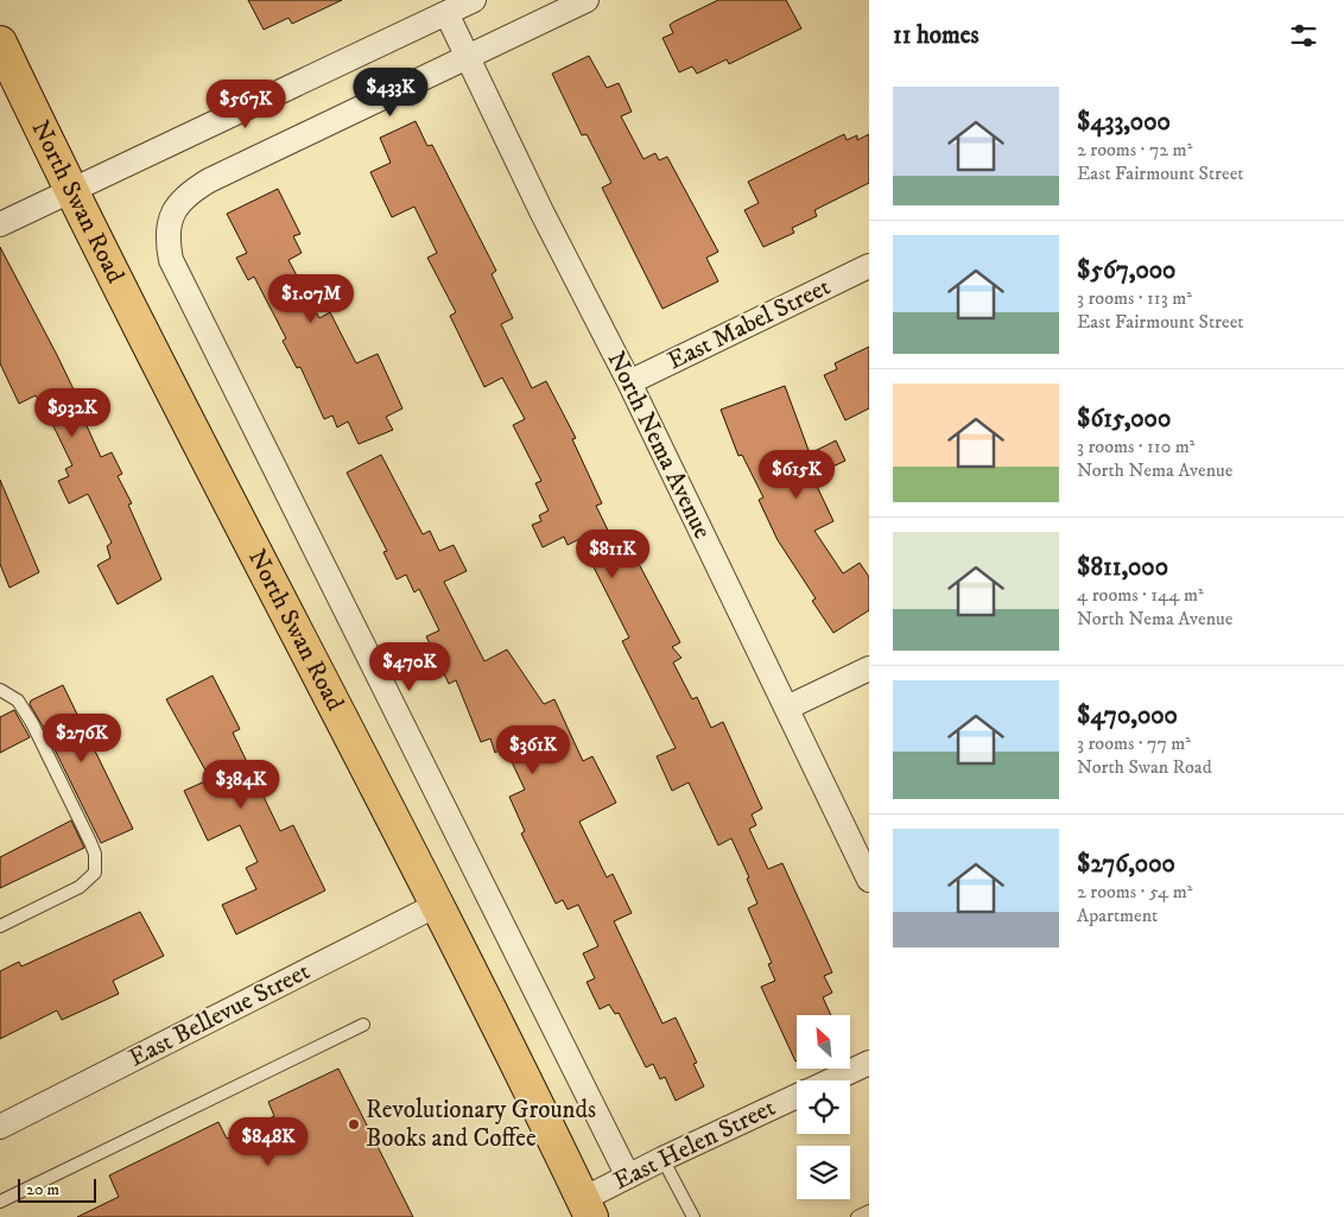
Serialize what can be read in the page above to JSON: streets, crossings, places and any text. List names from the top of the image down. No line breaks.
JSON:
{"streets":{"main road":["North Swan Road"],"street":["East Mabel Street","North Nema Avenue","East Bellevue Street","East Helen Street"]},"crossings":[["North Swan Road","North Nema Avenue"],["North Swan Road","East Bellevue Street"],["North Swan Road","East Helen Street"],["East Mabel Street","North Nema Avenue"]],"places":["Revolutionary Grounds Books and Coffee"],"scale_bar":"20 m","north":"top left","page":{"heading":"11 homes","price":["$433K","$567K","$1.07M","$932K","$615K","$811K","$470K","$276K","$361K","$384K","$848K"],"list":[{"name":"$433,000","note":"2 rooms · 72 m² · East Fairmount Street"},{"name":"$567,000","note":"3 rooms · 113 m² · East Fairmount Street"},{"name":"$615,000","note":"3 rooms · 110 m² · North Nema Avenue"},{"name":"$811,000","note":"4 rooms · 144 m² · North Nema Avenue"},{"name":"$470,000","note":"3 rooms · 77 m² · North Swan Road"},{"name":"$276,000","note":"2 rooms · 54 m² · Apartment"}],"scale":"20 m"}}
